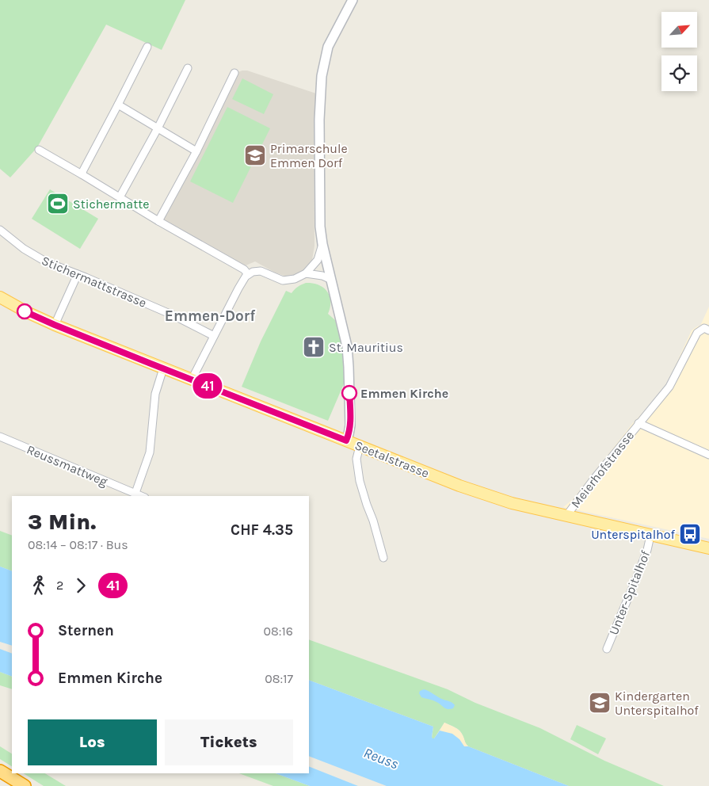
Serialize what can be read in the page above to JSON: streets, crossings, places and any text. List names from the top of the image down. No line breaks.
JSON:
{"streets":{"main road":["Seetalstrasse"],"street":["Stichermattstrasse","Reussmattweg","Meierhofstrasse","Unter-Spitalhof"]},"crossings":[["Seetalstrasse","Meierhofstrasse"],["Seetalstrasse","Unter-Spitalhof"]],"districts":["Emmen-Dorf"],"water":["Reuss"],"places":{"school or university":["Primarschule Emmen Dorf","Kindergarten Unterspitalhof"],"sports":["Stichermatte"],"church":["St. Mauritius"],"other":["Emmen Kirche"],"bus stop":["Unterspitalhof"]},"lines":["bus line 41"],"north":"top right","page":{"on_map":"41","heading":["3 Min.","08:14 – 08:17 · Bus","CHF 4.35"],"legs":["2","41"],"list":[{"name":"Sternen","value":"08:16"},{"name":"Emmen Kirche","value":"08:17"}],"buttons":["Los","Tickets"]}}
